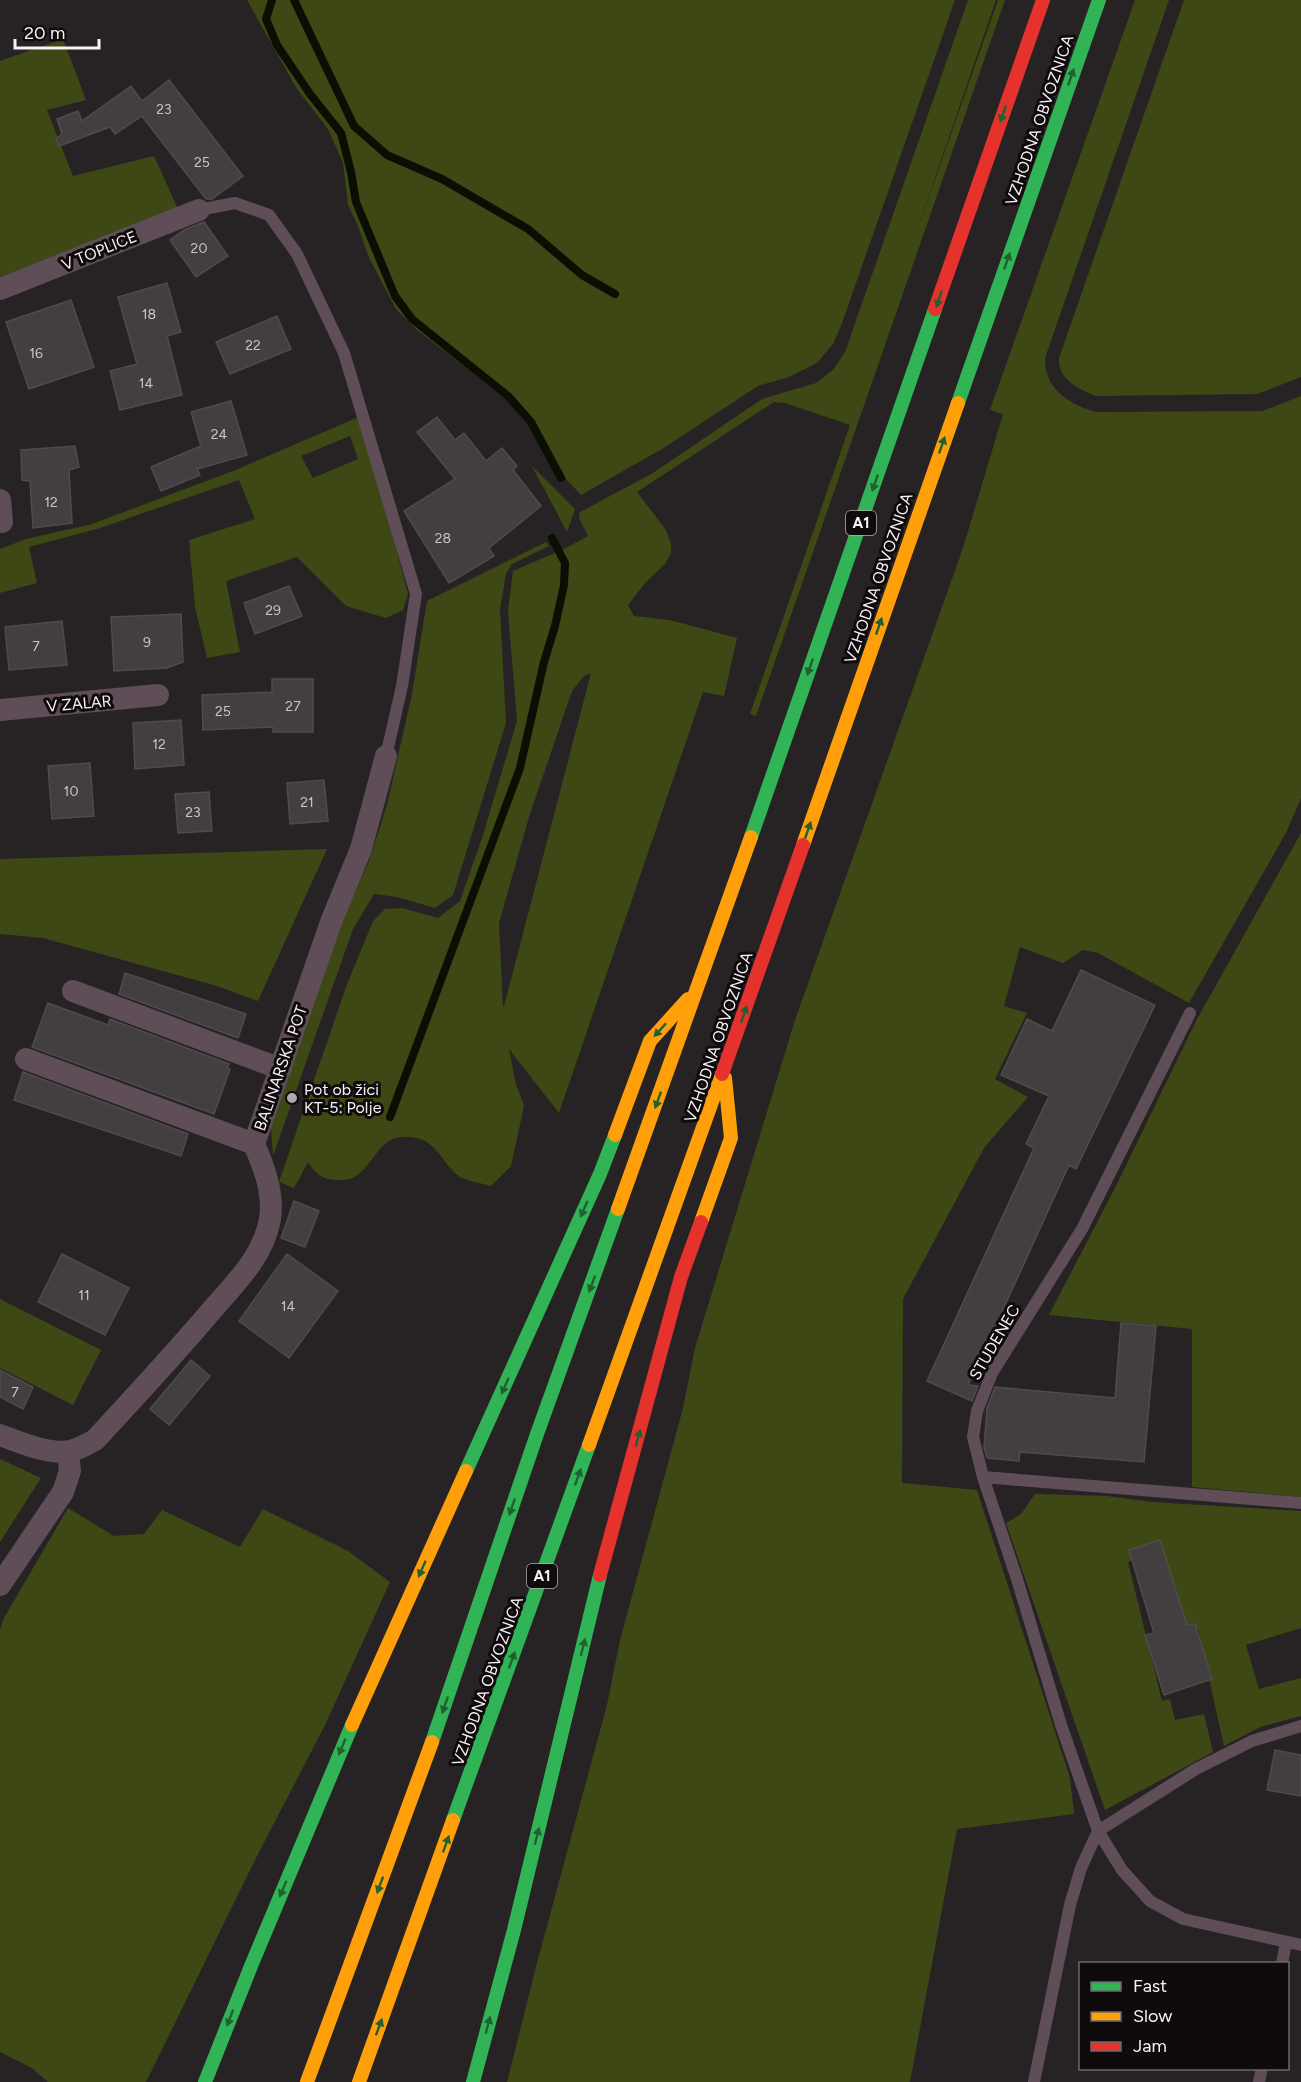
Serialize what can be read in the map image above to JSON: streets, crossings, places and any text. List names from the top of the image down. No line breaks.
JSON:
{"streets":{"highway":["VZHODNA OBVOZNICA","A1"],"street":["V TOPLICE","V ZALAR","BALINARSKA POT"],"lane":["STUDENEC"]},"places":["Pot ob žici KT-5: Polje"],"house_numbers":["23","25","20","18","22","16","14","24","12","28","29","9","7","27","25","12","10","21","23","11","14","7"],"legend":["Fast","Slow","Jam"],"scale_bar":"20 m"}
